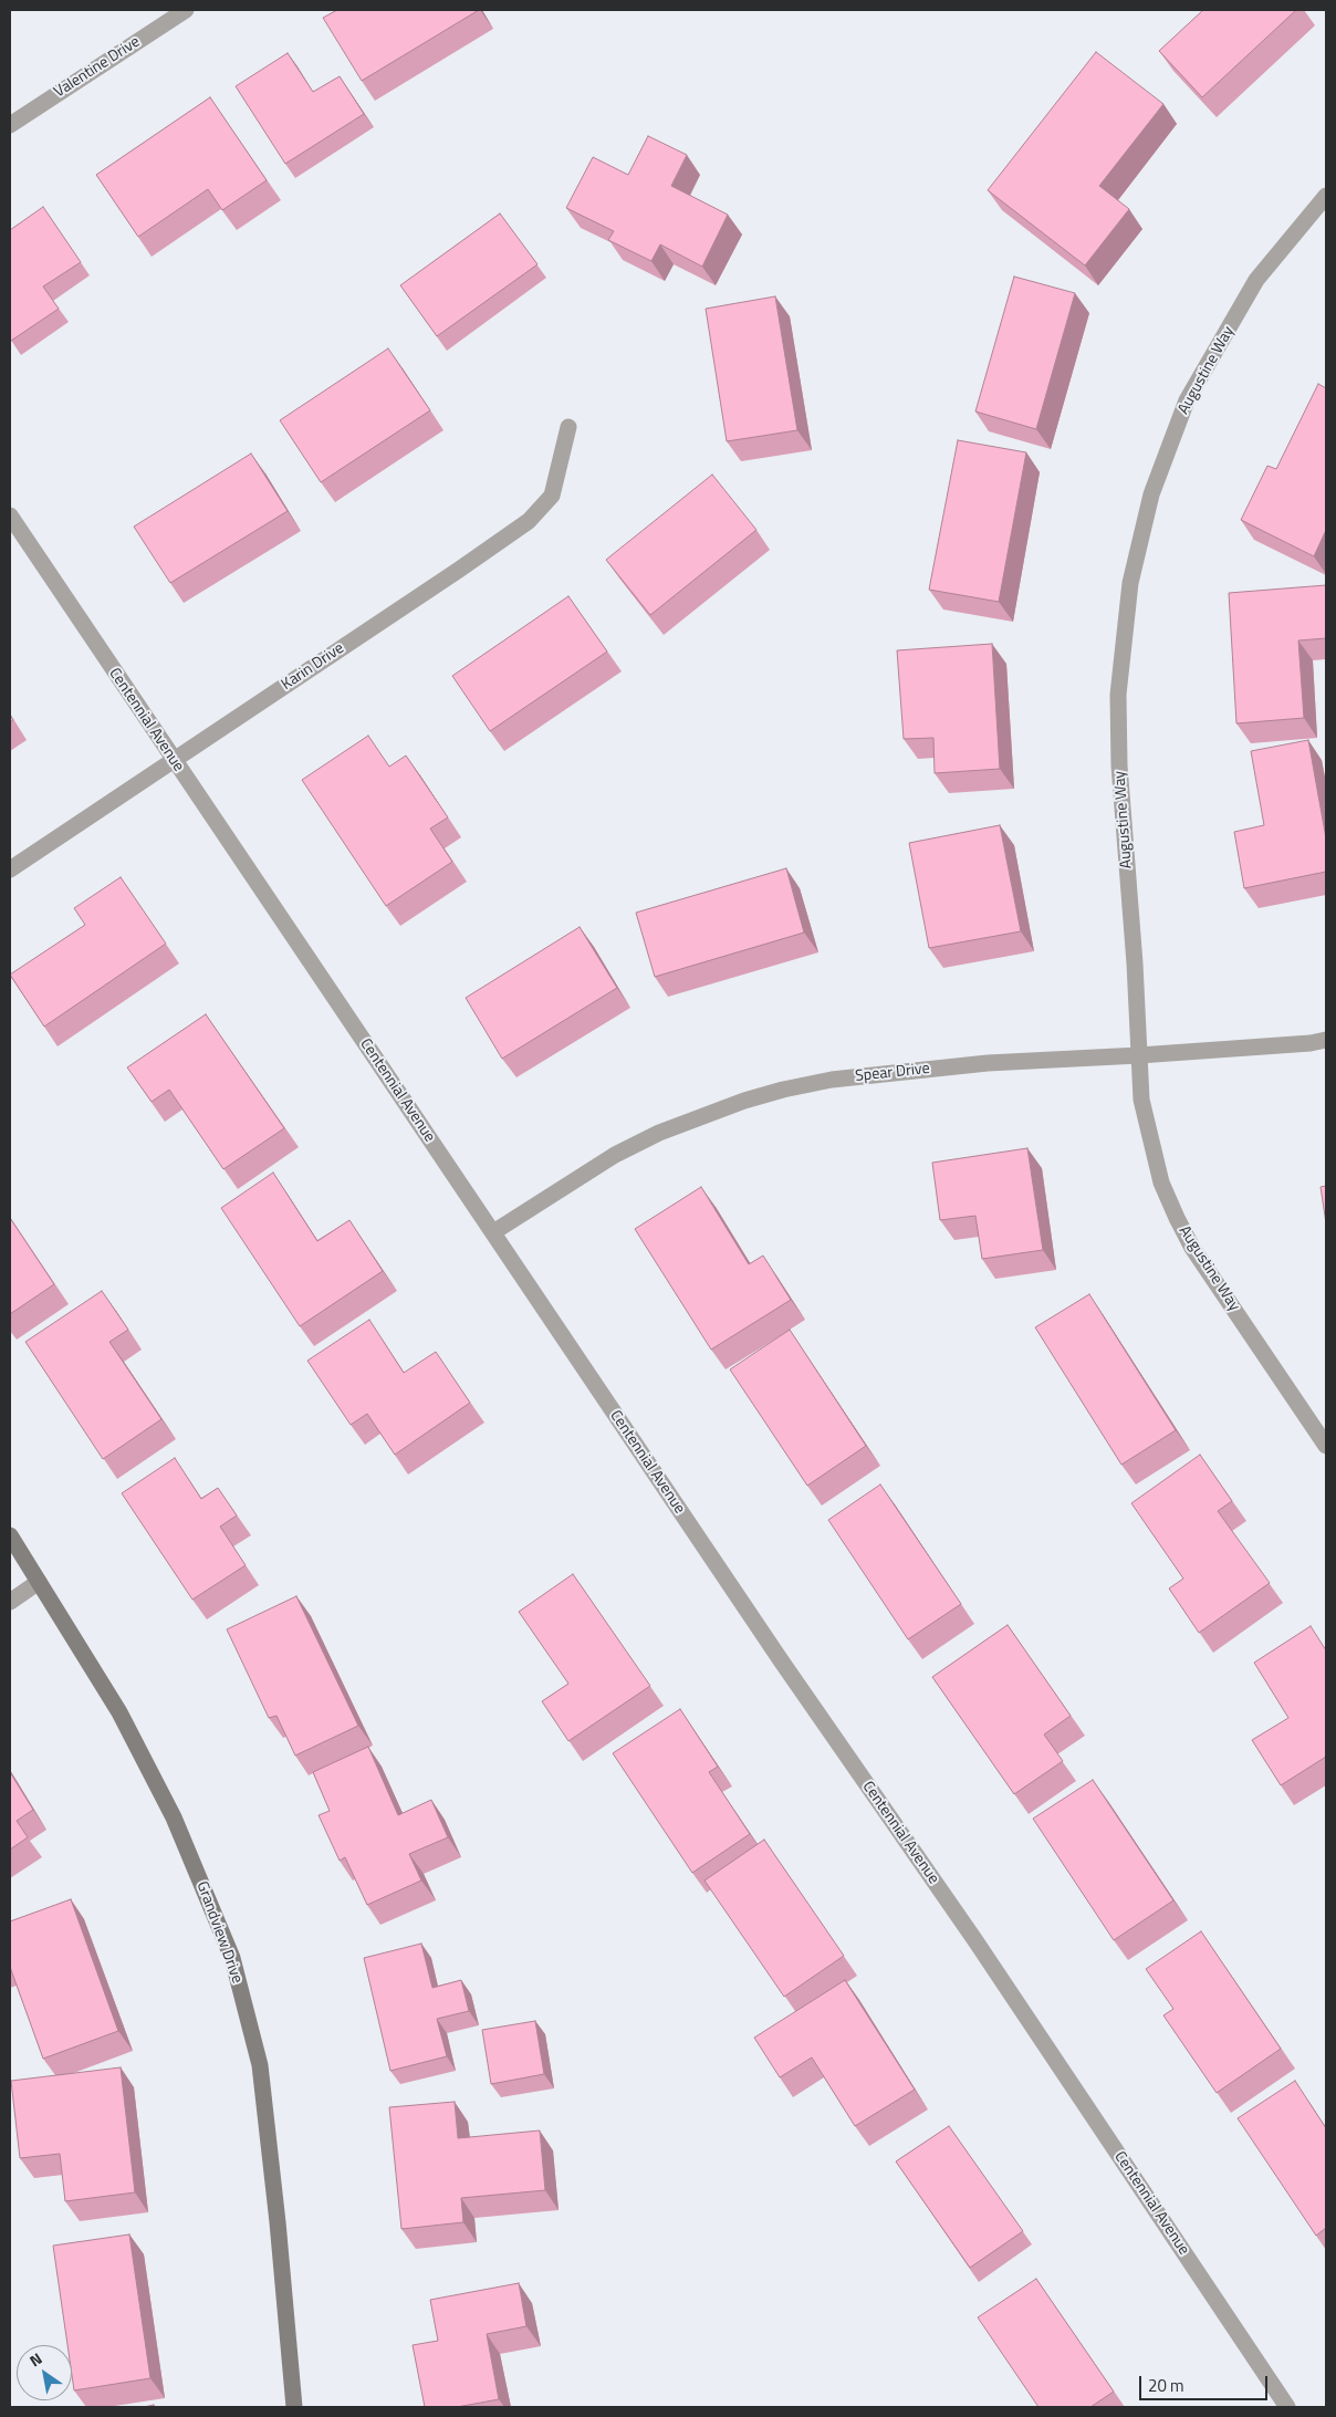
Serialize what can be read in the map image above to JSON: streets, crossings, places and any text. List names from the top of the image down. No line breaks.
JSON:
{"streets":{"street":["Valentine Drive","Augustine Way","Karin Drive","Centennial Avenue","Spear Drive","Grandview Drive"]},"crossings":[["Augustine Way","Spear Drive"],["Karin Drive","Centennial Avenue"],["Centennial Avenue","Spear Drive"]],"scale_bar":"20 m","north":"top left"}
